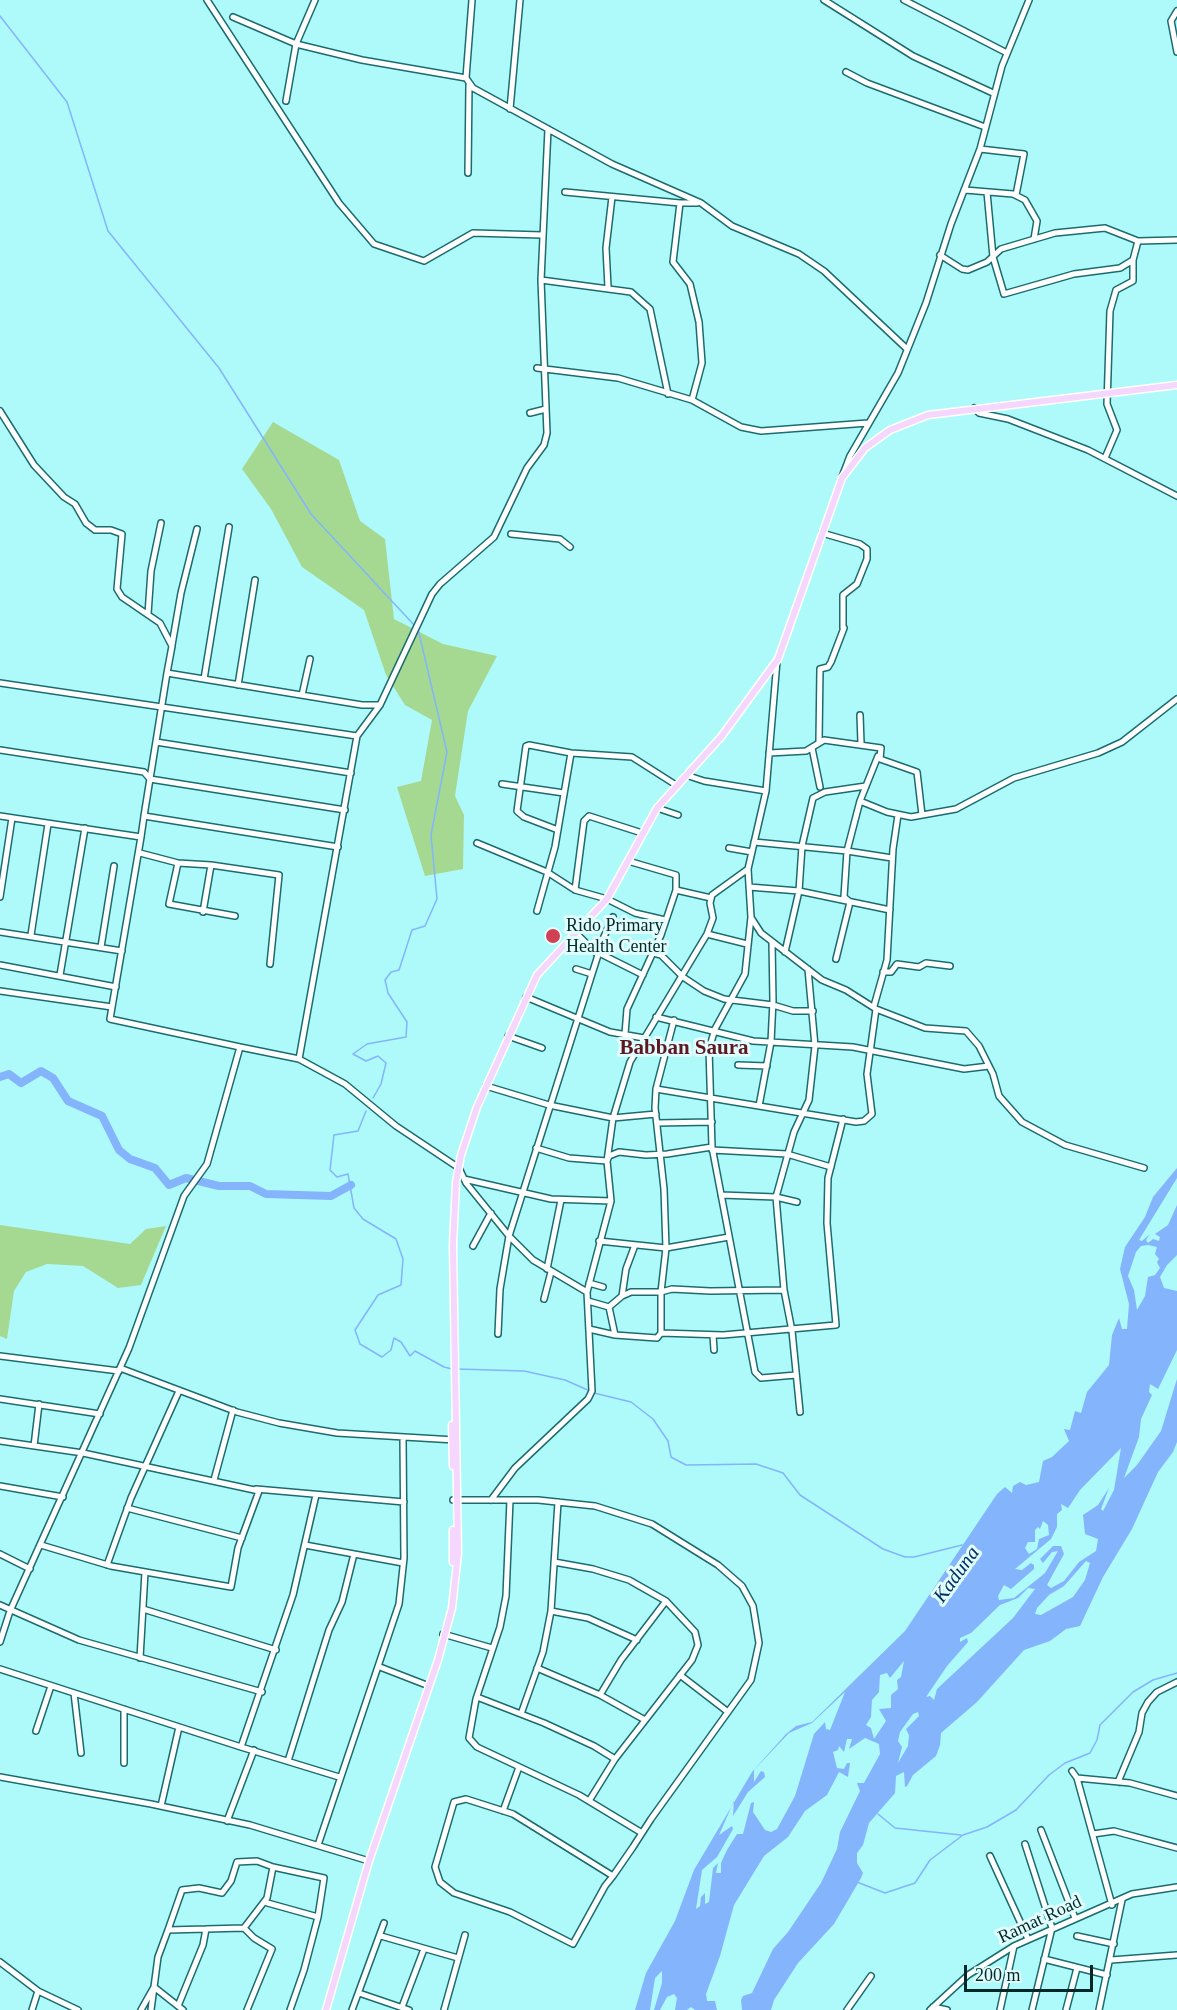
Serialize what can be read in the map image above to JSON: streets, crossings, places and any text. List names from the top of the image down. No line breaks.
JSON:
{"streets":{"street":["Ramat Road"]},"districts":["Babban Saura"],"water":["Kaduna"],"places":["Rido Primary Health Center"],"scale_bar":"200 m"}
